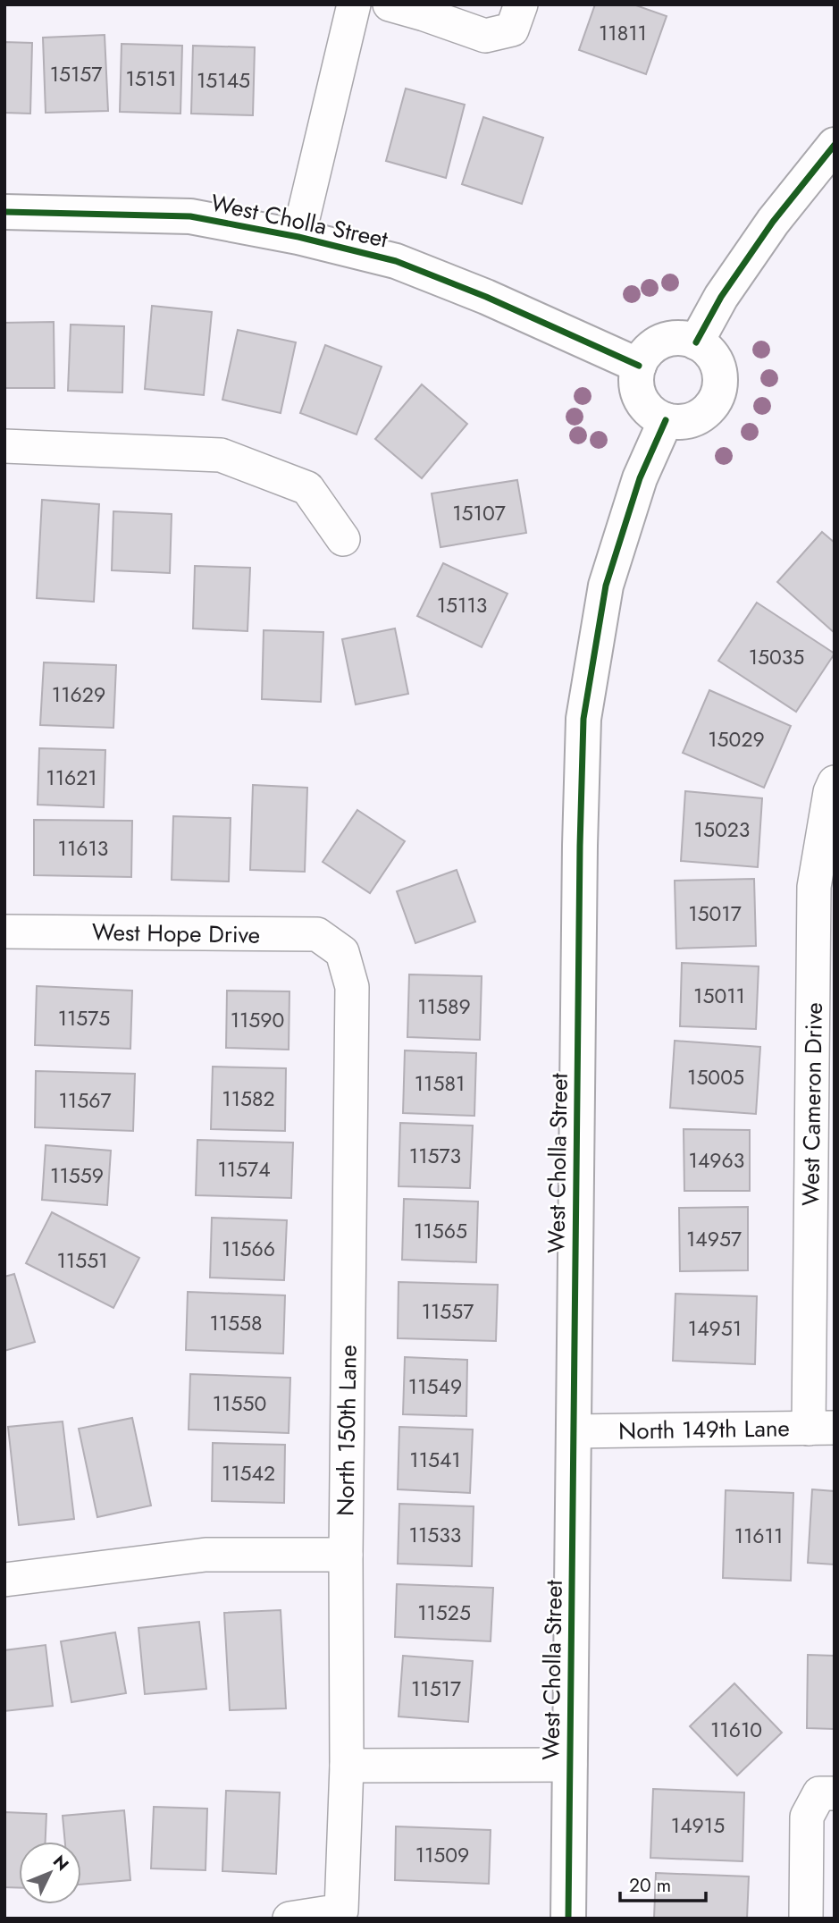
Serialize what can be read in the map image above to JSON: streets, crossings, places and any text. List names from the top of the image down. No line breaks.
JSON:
{"streets":{"street":["West Cholla Street","West Hope Drive","West Cameron Drive","North 149th Lane","North 150th Lane"]},"crossings":[["West Cholla Street","North 149th Lane"],["West Hope Drive","North 150th Lane"],["West Cameron Drive","North 149th Lane"]],"house_numbers":["11811","15157","15151","15145","15107","15113","15035","11629","15029","11621","15023","11613","15017","15011","11589","11575","11590","15005","11581","11582","11567","11573","14963","11574","11559","11565","14957","11566","11551","11557","11558","14951","11549","11550","11541","11542","11533","11611","11525","11517","11610","14915","11509"],"scale_bar":"20 m","north":"top right"}
